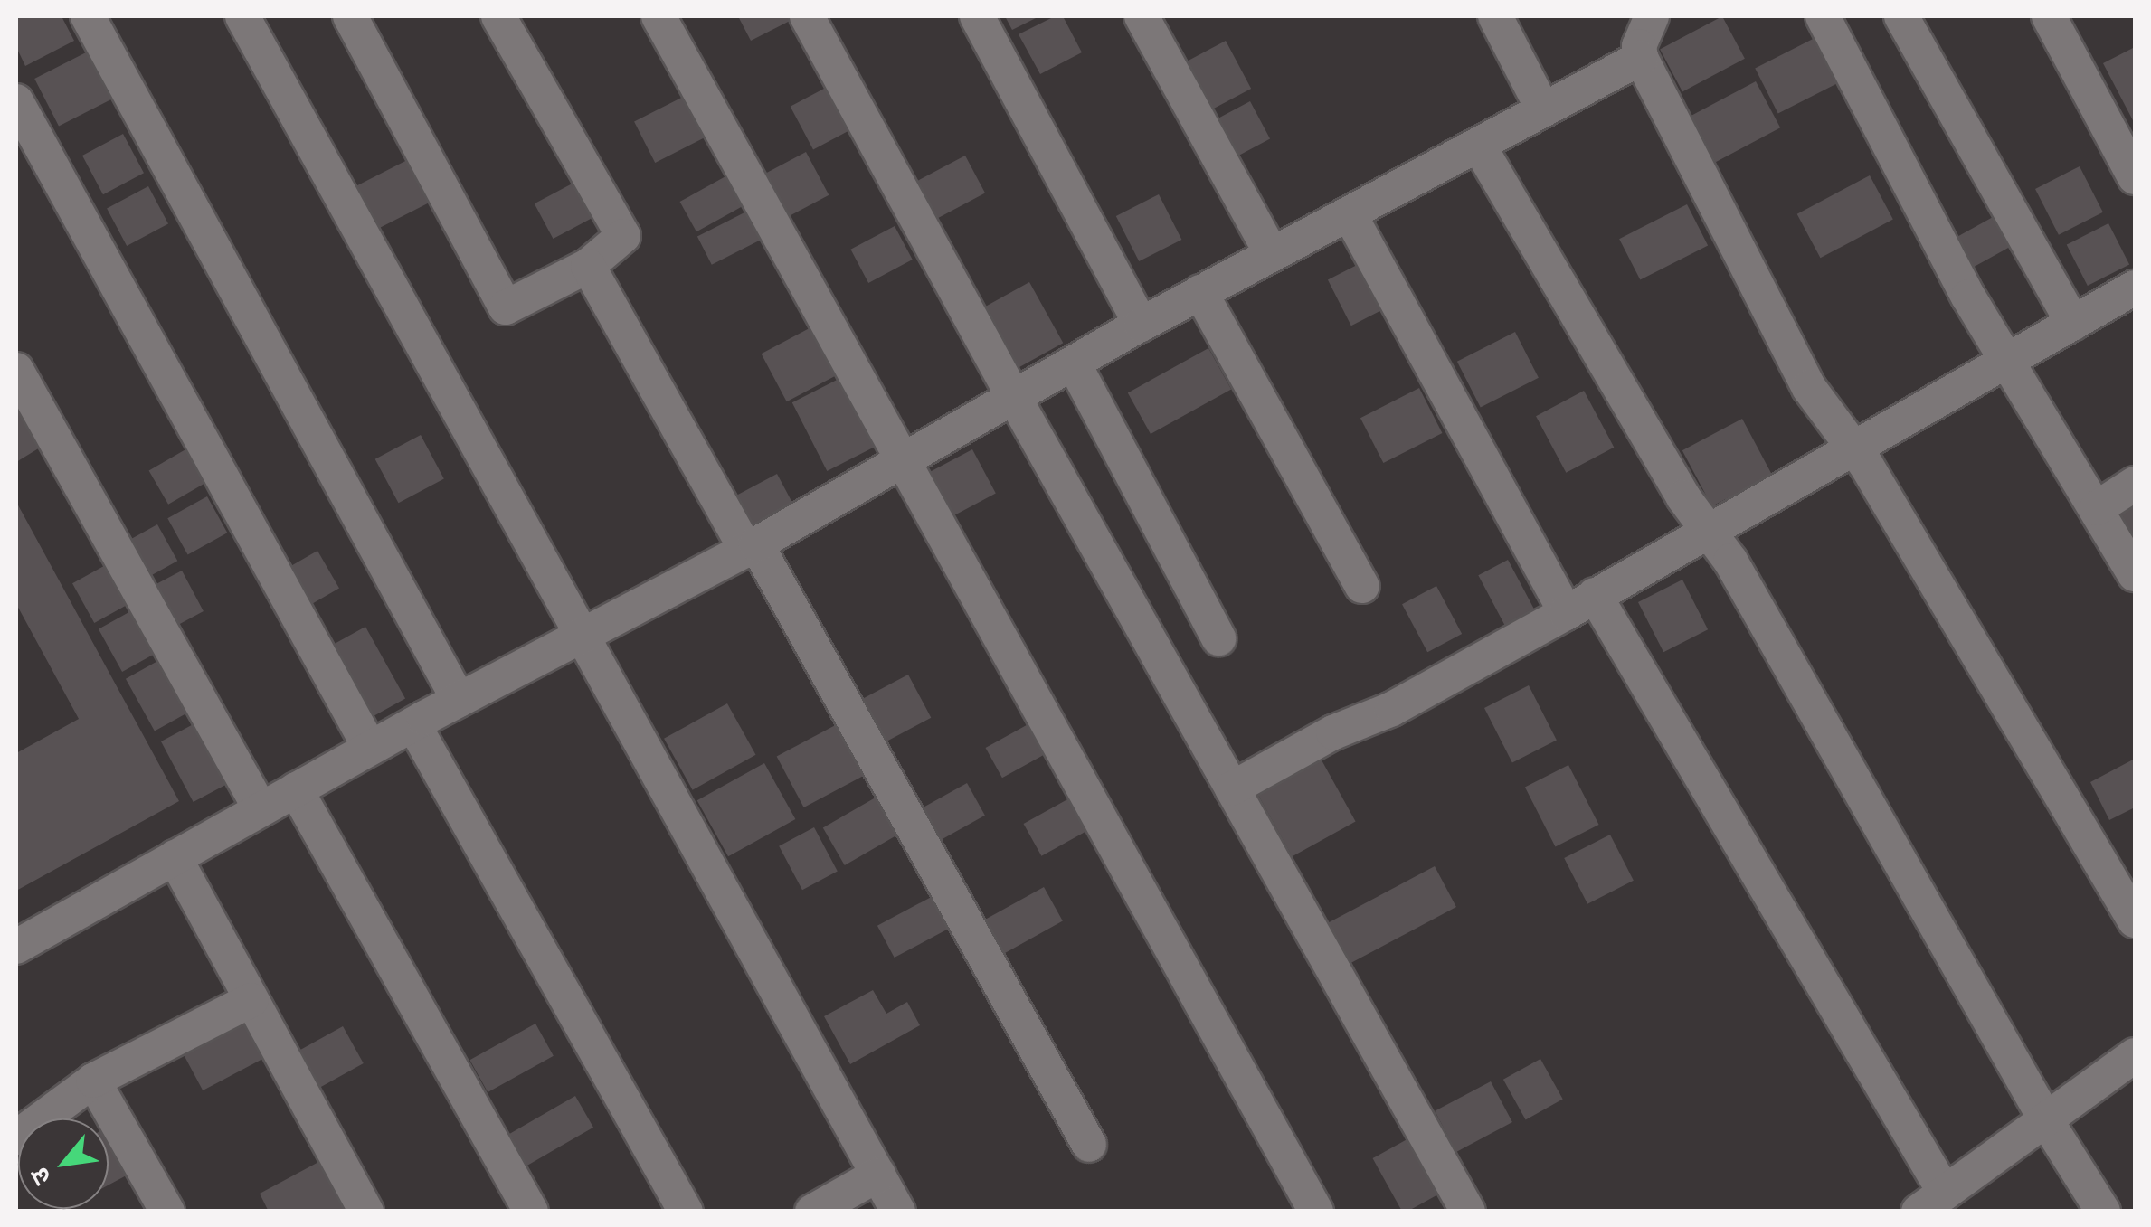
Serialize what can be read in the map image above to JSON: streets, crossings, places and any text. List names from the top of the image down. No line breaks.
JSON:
{"north":"bottom left"}
